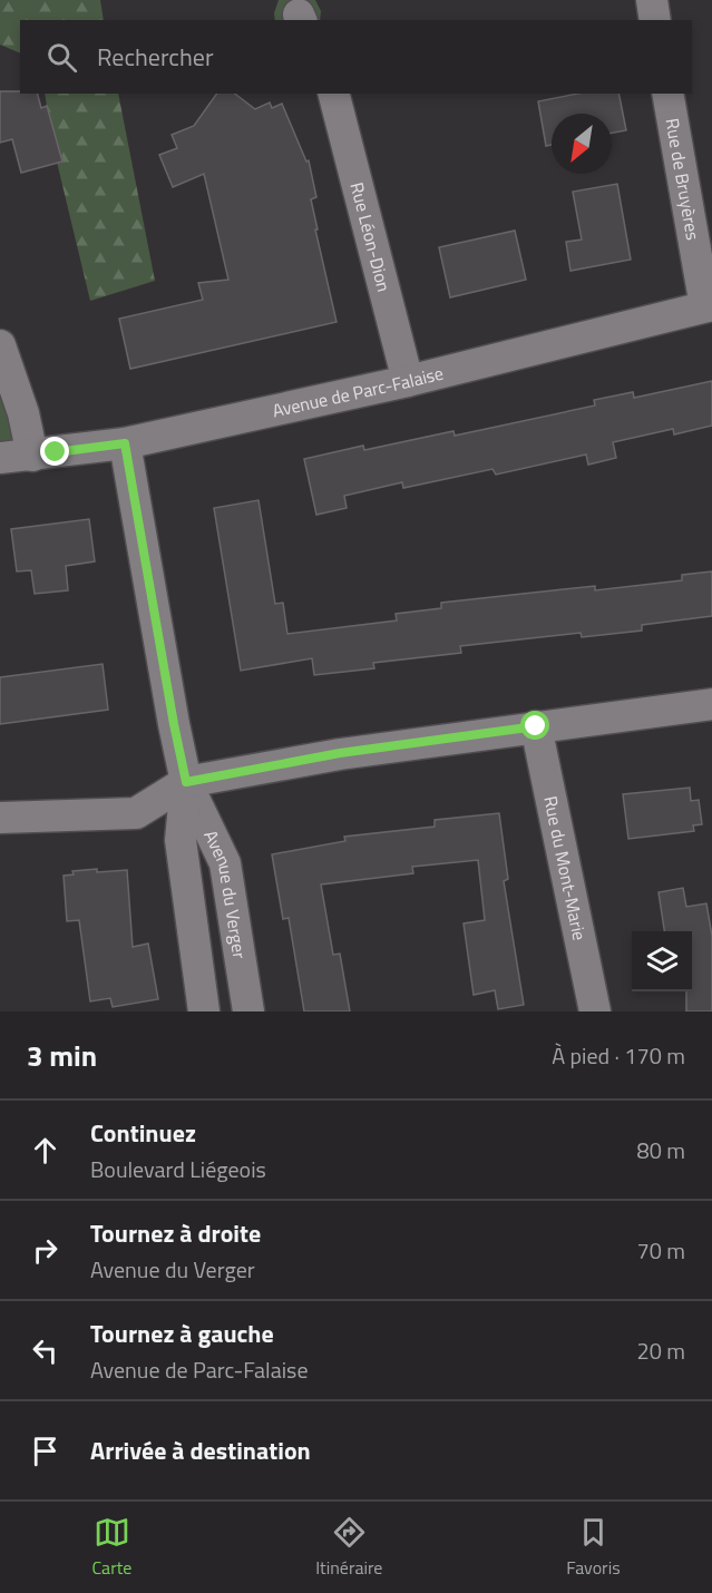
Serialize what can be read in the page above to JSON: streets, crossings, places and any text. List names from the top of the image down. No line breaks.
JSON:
{"streets":{"street":["Rue de Bruyères","Rue Léon-Dion","Avenue de Parc-Falaise","Rue du Mont-Marie","Avenue du Verger"]},"crossings":[["Rue de Bruyères","Avenue de Parc-Falaise"],["Rue Léon-Dion","Avenue de Parc-Falaise"],["Avenue de Parc-Falaise","Avenue du Verger"]],"north":"bottom left","page":{"search":"Rechercher","heading":["3 min","À pied · 170 m"],"list":[["Continuez","Boulevard Liégeois","80 m"],["Tournez à droite","Avenue du Verger","70 m"],["Tournez à gauche","Avenue de Parc-Falaise","20 m"],"Arrivée à destination"],"nav":["Carte","Itinéraire","Favoris"]}}
